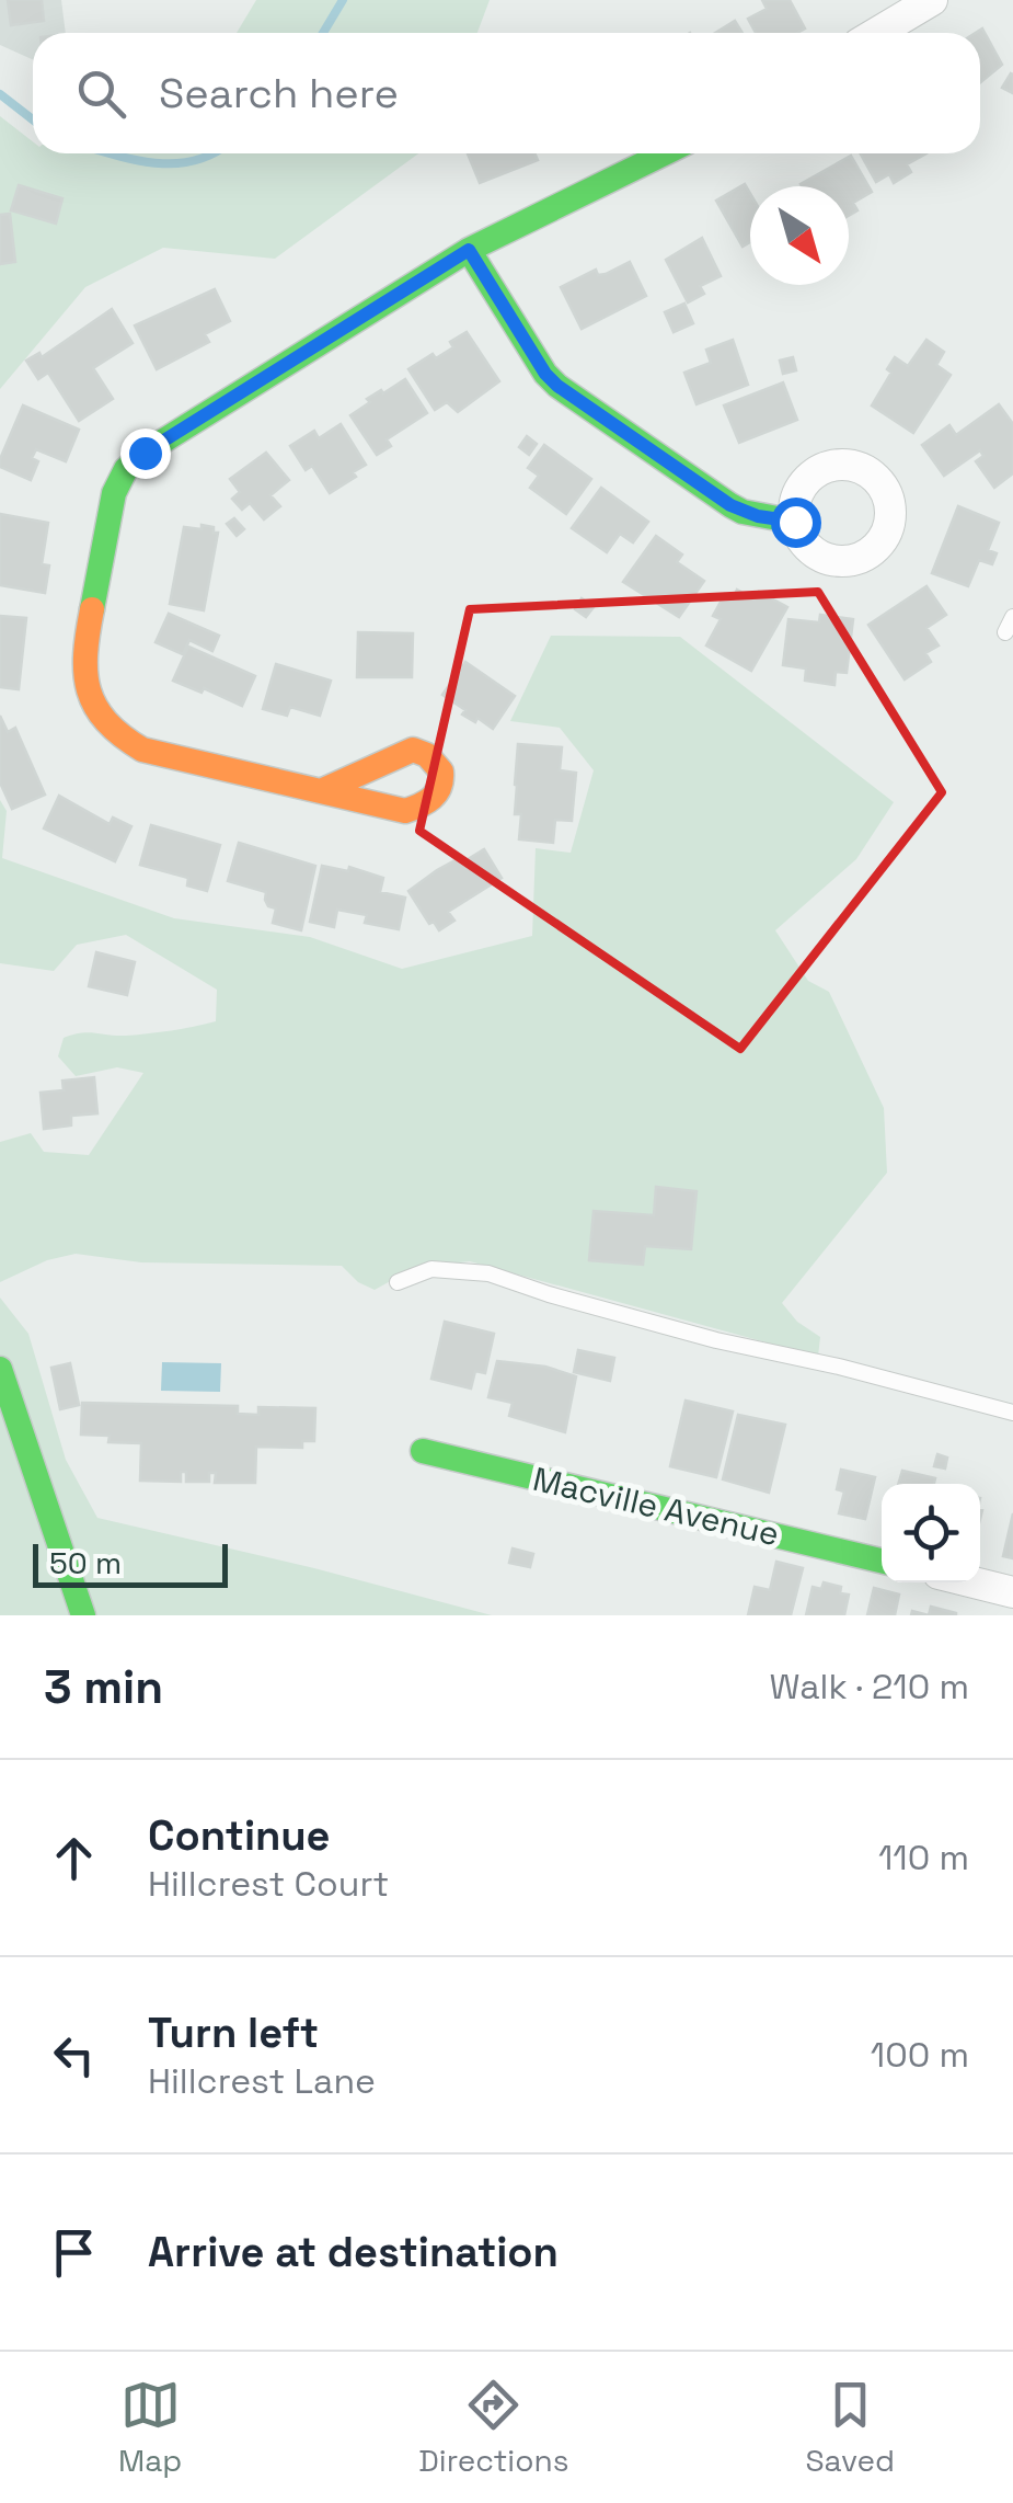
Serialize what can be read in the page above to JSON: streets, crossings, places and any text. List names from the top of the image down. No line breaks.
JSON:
{"streets":{"street":["Macville Avenue"]},"scale_bar":"50 m","north":"bottom right","page":{"search":"Search here","scale":"50 m","heading":["3 min","Walk · 210 m"],"list":[["Continue","Hillcrest Court","110 m"],["Turn left","Hillcrest Lane","100 m"],"Arrive at destination"],"nav":["Map","Directions","Saved"]}}
